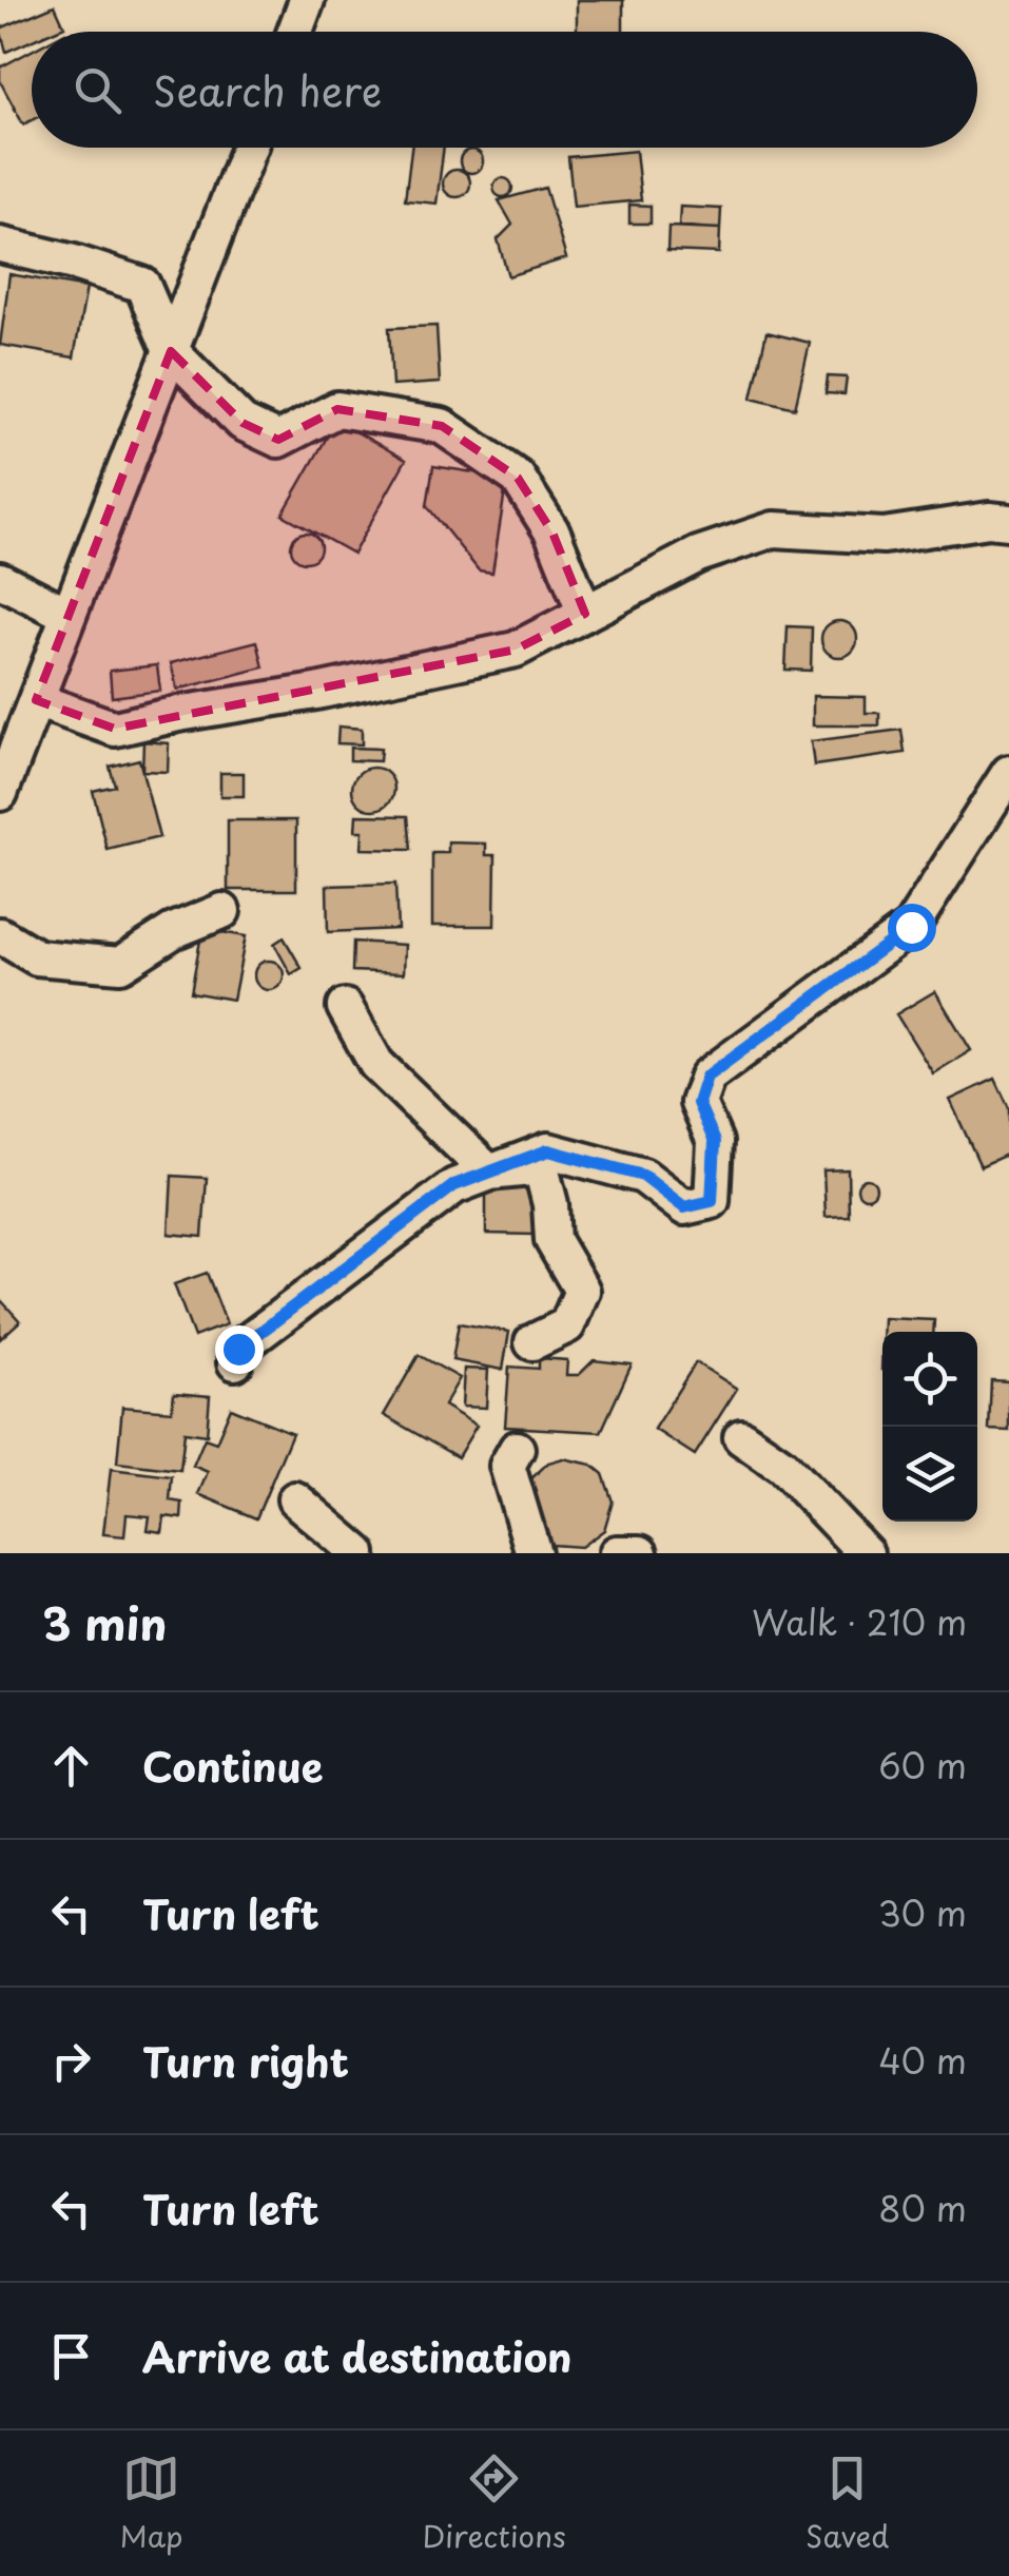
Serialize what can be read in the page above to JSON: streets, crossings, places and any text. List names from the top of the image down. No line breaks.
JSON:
{"page":{"search":"Search here","heading":["3 min","Walk · 210 m"],"list":[["Continue","60 m"],["Turn left","30 m"],["Turn right","40 m"],["Turn left","80 m"],"Arrive at destination"],"nav":["Map","Directions","Saved"]}}
